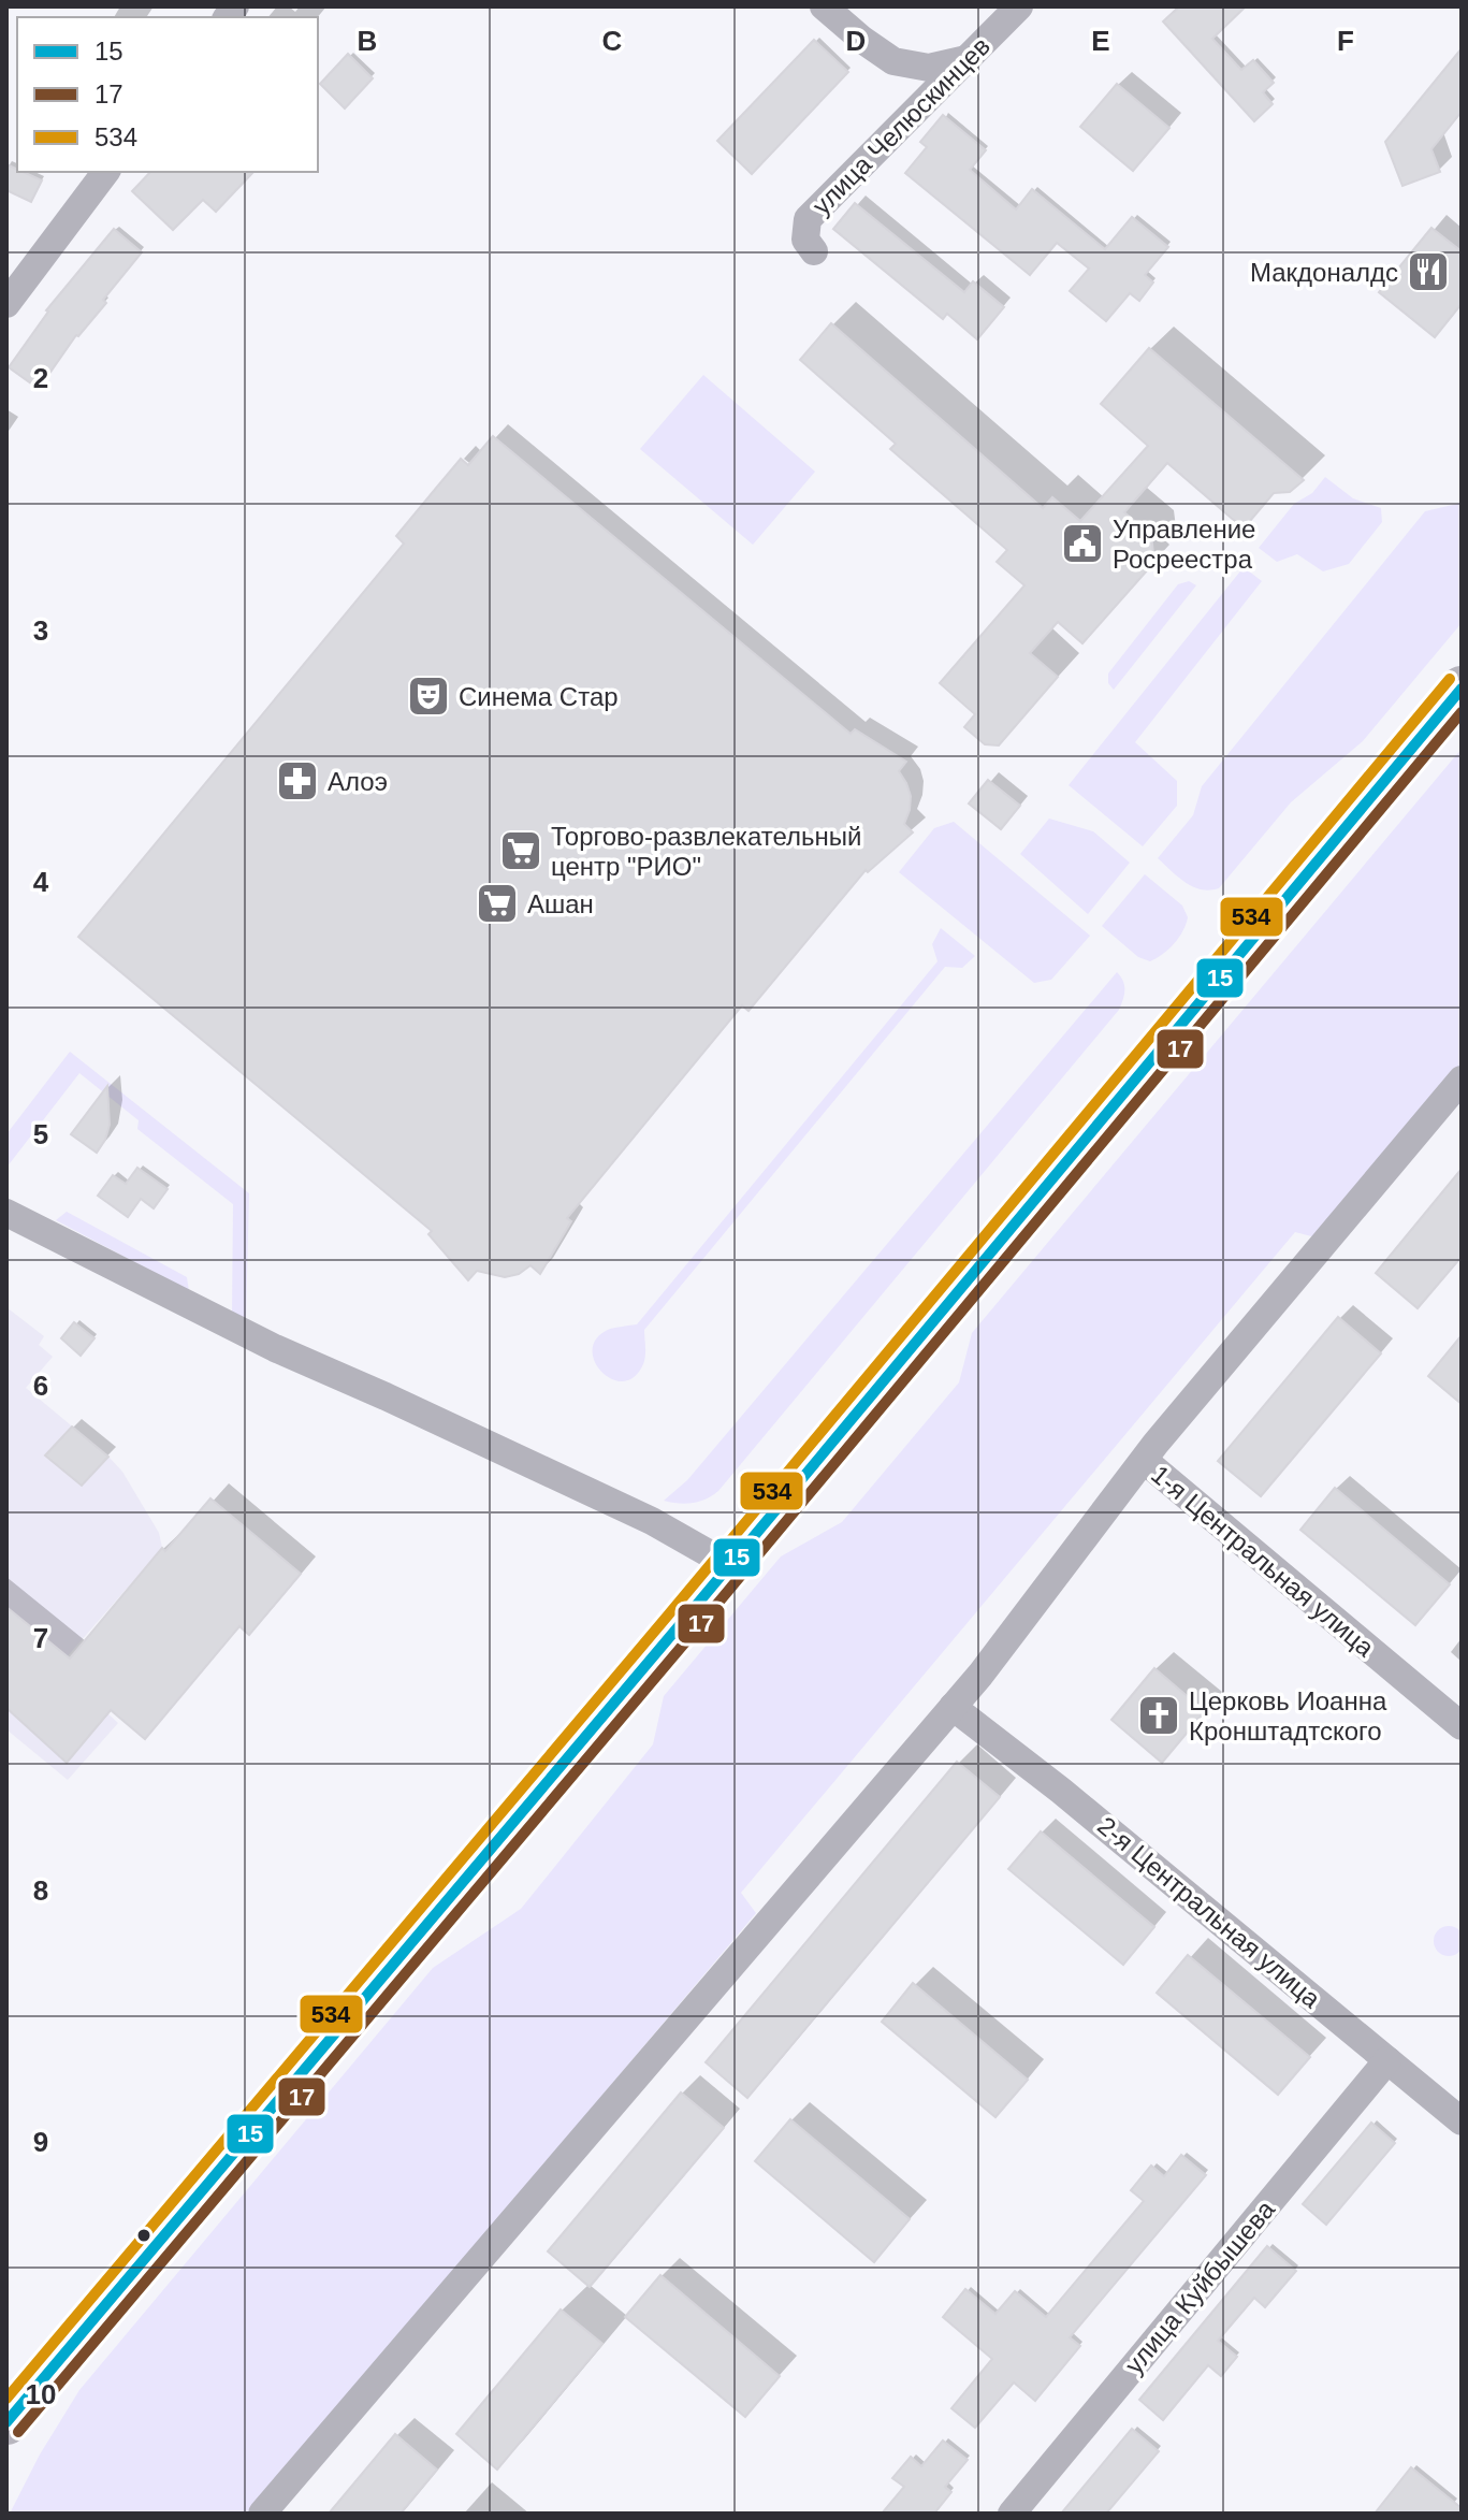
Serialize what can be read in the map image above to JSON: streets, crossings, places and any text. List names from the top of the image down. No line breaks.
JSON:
{"streets":{"street":["улица Челюскинцев","1-я Центральная улица","2-я Центральная улица","улица Куйбышева"]},"crossings":[["2-я Центральная улица","улица Куйбышева"]],"places":{"restaurant":["Макдоналдс"],"public building":["Управление Росреестра"],"theatre":["Синема Стар"],"pharmacy":["Алоэ"],"supermarket":["Торгово-развлекательный центр \"РИО\"","Ашан"],"church":["Церковь Иоанна Кронштадтского"]},"lines":["transit line 534","transit line 15","transit line 17"],"legend":["15","17","534"],"grid":{"columns":["B","C","D","E","F"],"rows":["2","3","4","5","6","7","8","9","10"]}}
